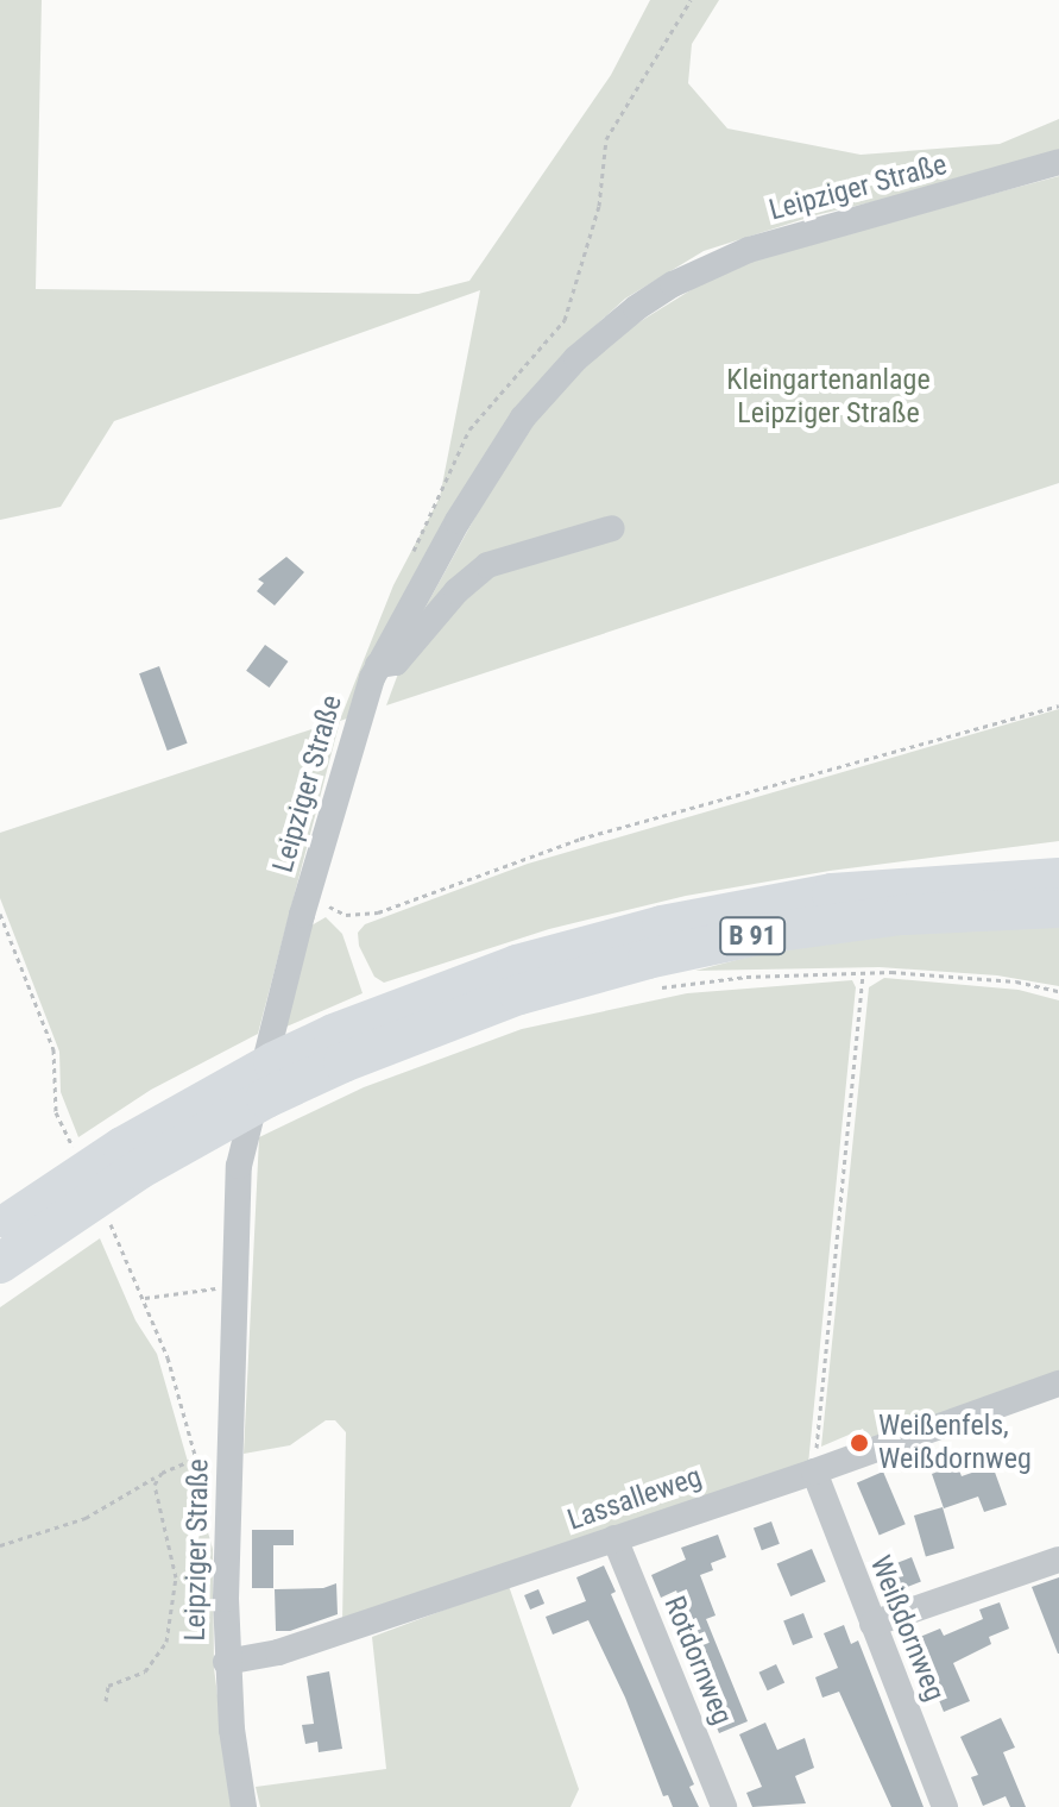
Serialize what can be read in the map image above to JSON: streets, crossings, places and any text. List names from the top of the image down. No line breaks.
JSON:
{"streets":{"highway":["B 91"],"street":["Leipziger Straße","Lassalleweg","Weißdornweg","Rotdornweg"]},"crossings":[["Leipziger Straße","Lassalleweg"],["Lassalleweg","Weißdornweg"],["Lassalleweg","Rotdornweg"]],"parks":["Kleingartenanlage Leipziger Straße"],"places":["Weißenfels, Weißdornweg"]}
